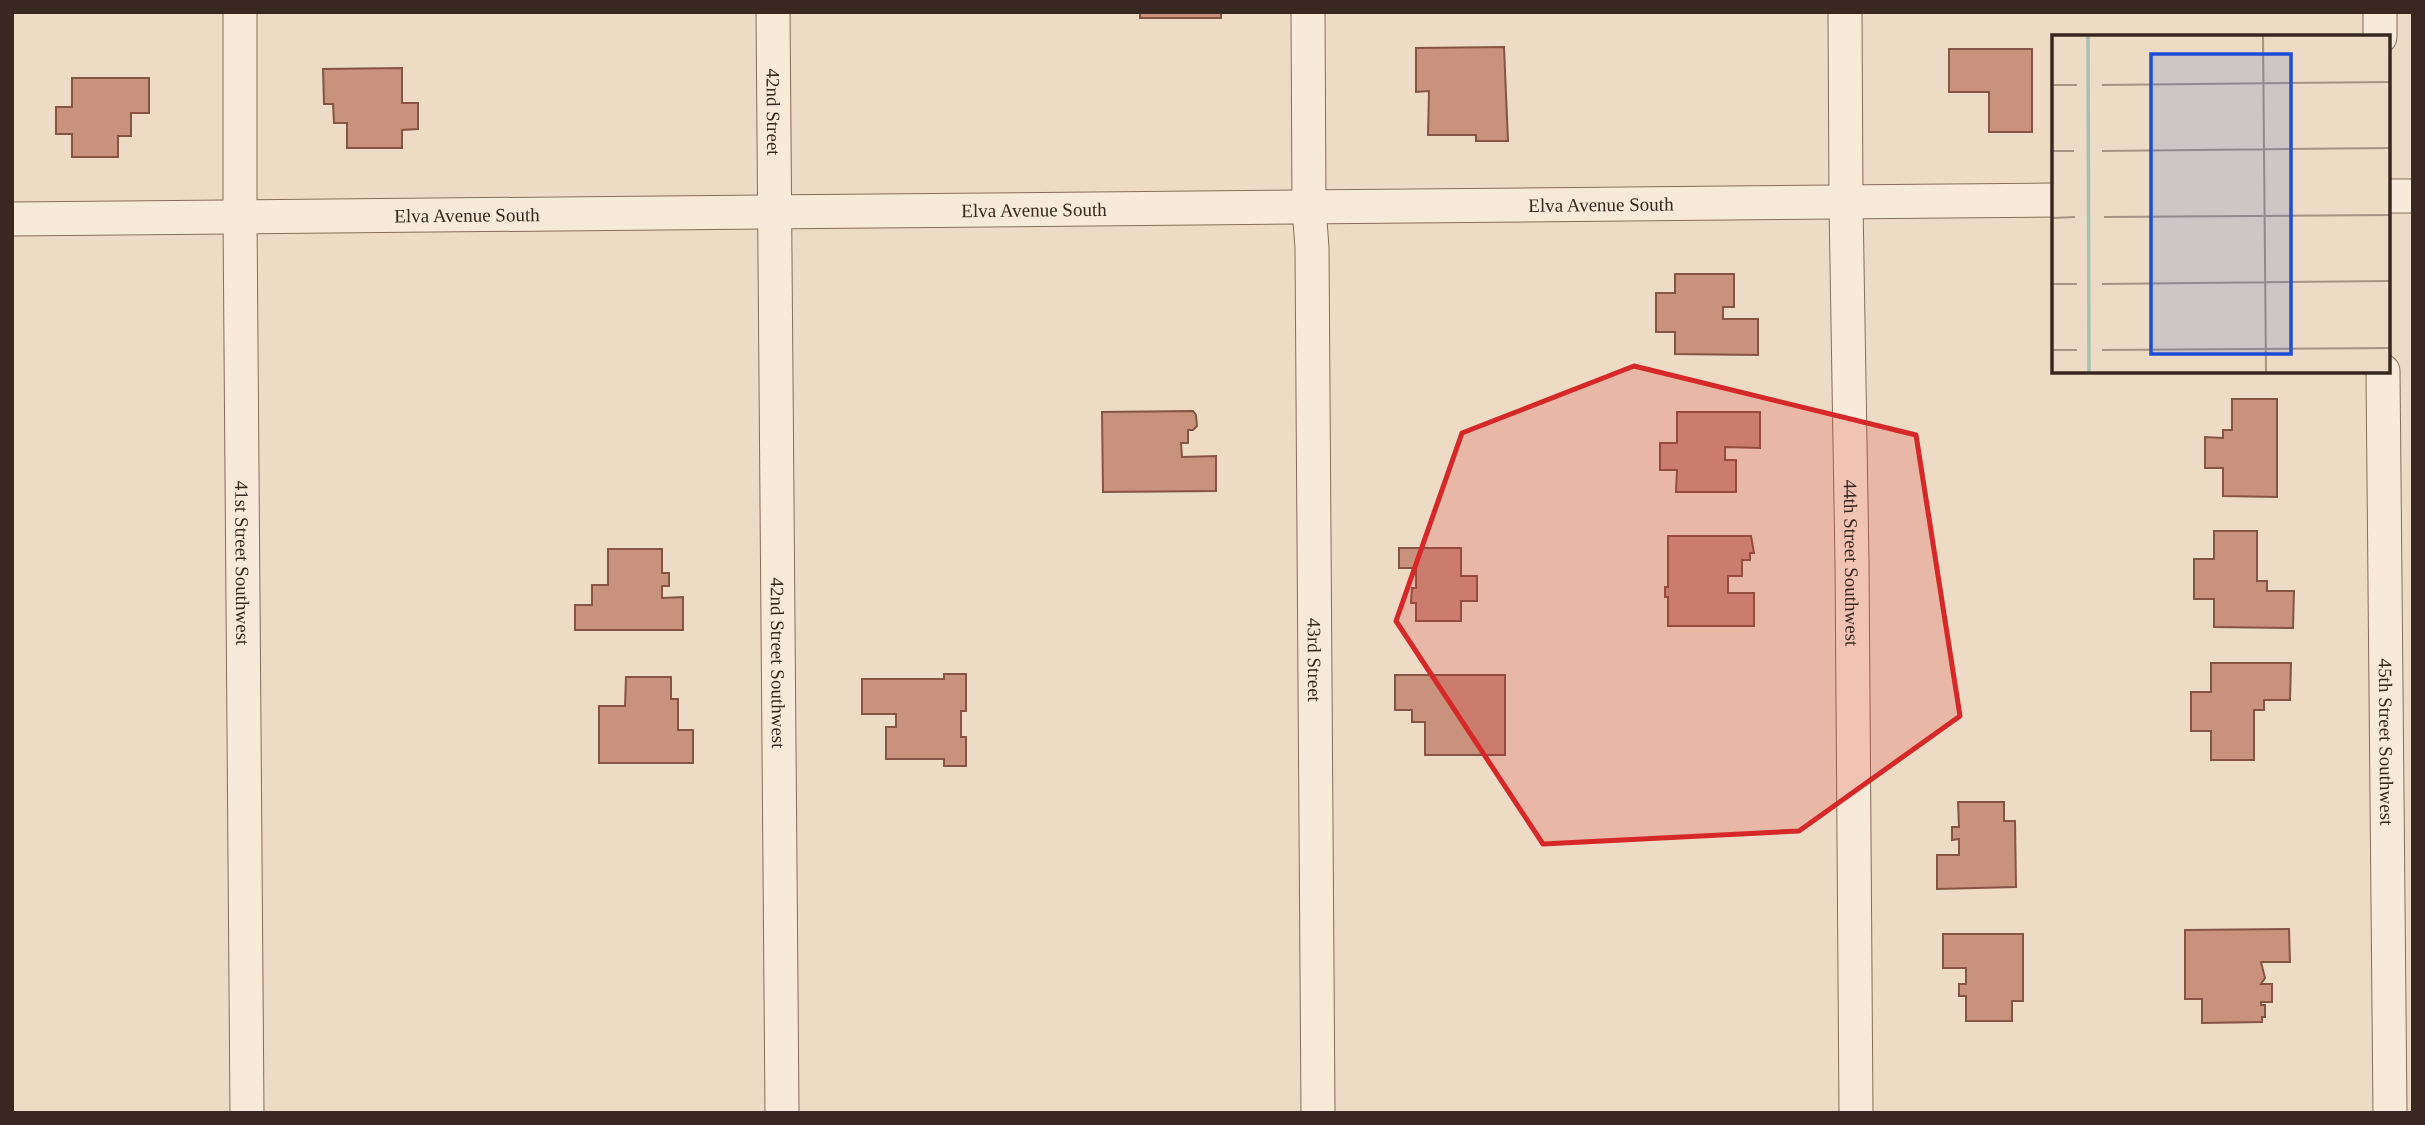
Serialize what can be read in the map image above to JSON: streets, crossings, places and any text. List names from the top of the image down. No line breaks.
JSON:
{"streets":{"street":["42nd Street","Elva Avenue South","44th Street Southwest","41st Street Southwest","43rd Street","42nd Street Southwest","45th Street Southwest"]},"crossings":[["42nd Street","Elva Avenue South"],["42nd Street","42nd Street Southwest"],["Elva Avenue South","44th Street Southwest"],["Elva Avenue South","41st Street Southwest"],["Elva Avenue South","43rd Street"],["Elva Avenue South","42nd Street Southwest"]]}
